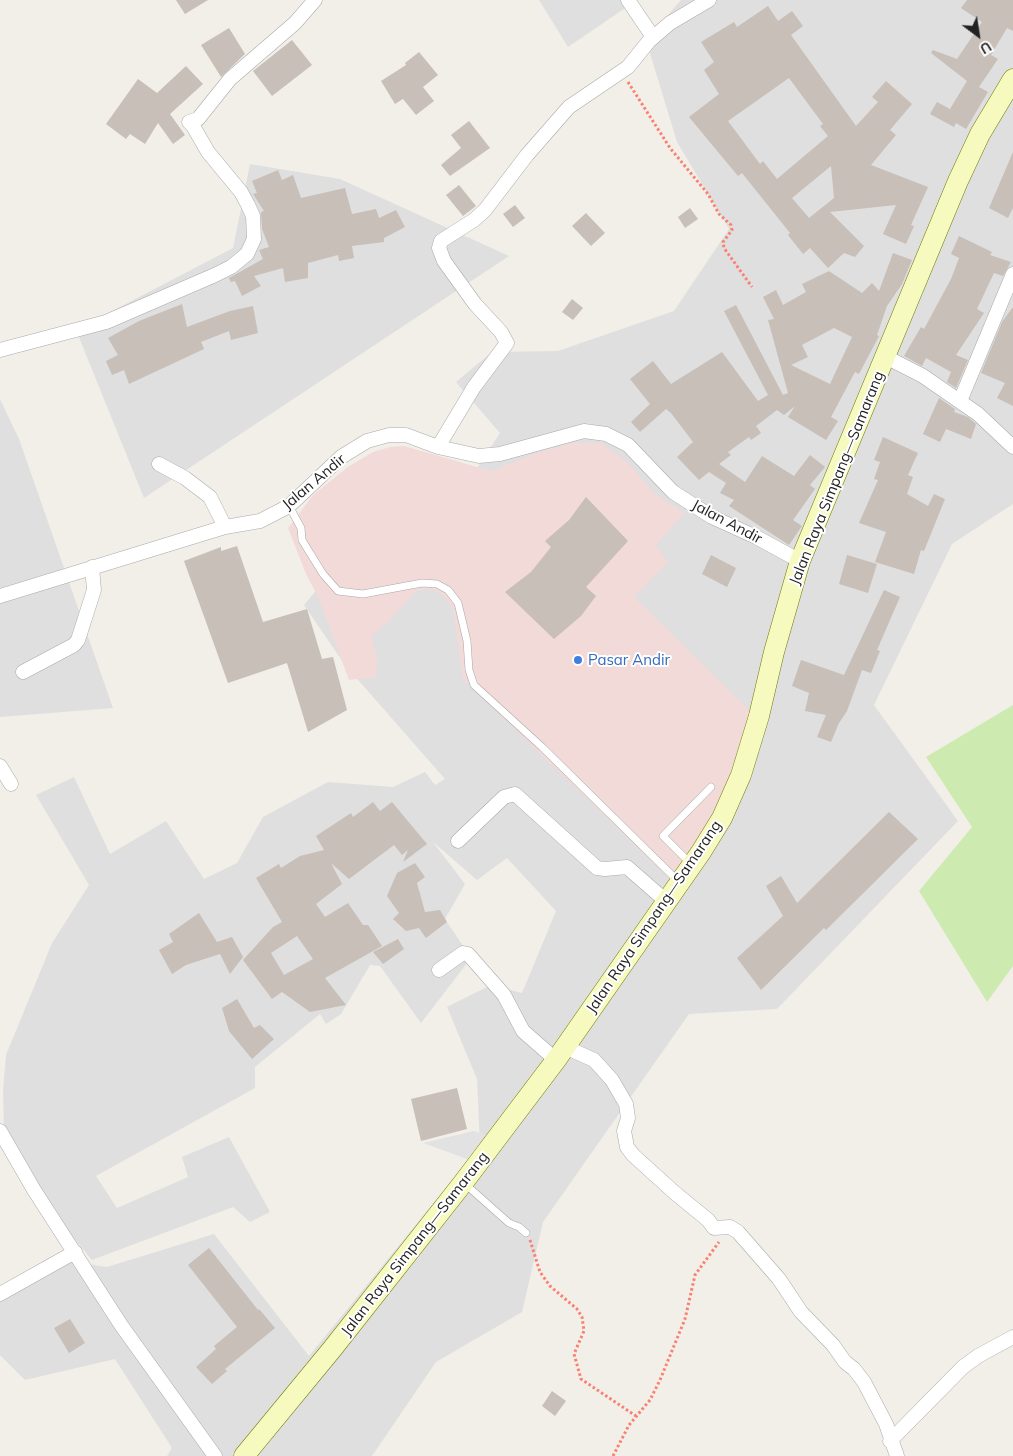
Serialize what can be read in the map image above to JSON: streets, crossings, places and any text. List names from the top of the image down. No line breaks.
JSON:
{"streets":{"main road":["Jalan Raya Simpang—Samarang"],"street":["Jalan Andir"]},"crossings":[["Jalan Raya Simpang—Samarang","Jalan Andir"]],"places":["Pasar Andir"],"north":"bottom right"}
